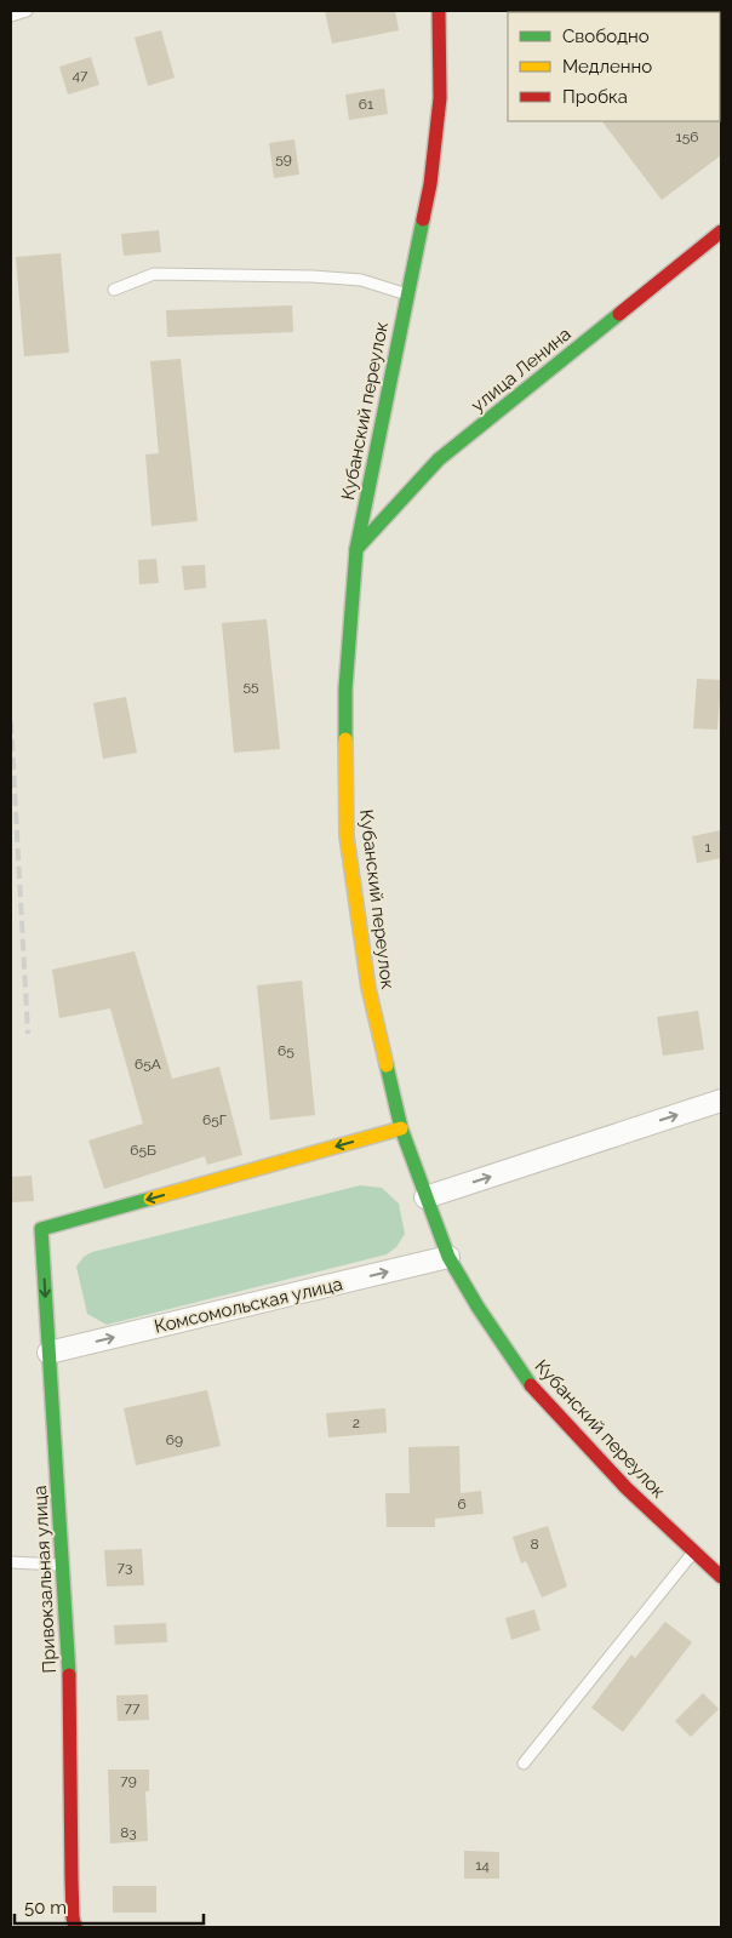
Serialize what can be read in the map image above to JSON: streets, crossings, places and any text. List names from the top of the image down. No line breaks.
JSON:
{"streets":{"street":["улица Ленина","Кубанский переулок","Комсомольская улица","Привокзальная улица"]},"crossings":[["улица Ленина","Кубанский переулок"],["Кубанский переулок","Комсомольская улица"],["Кубанский переулок","Привокзальная улица"],["Комсомольская улица","Привокзальная улица"]],"one_way":["Комсомольская улица","Привокзальная улица"],"house_numbers":["47","61","156","59","55","1","65","65А","65Г","65Б","2","69","6","8","73","77","79","83","14"],"legend":["Свободно","Медленно","Пробка"],"scale_bar":"50 m"}
